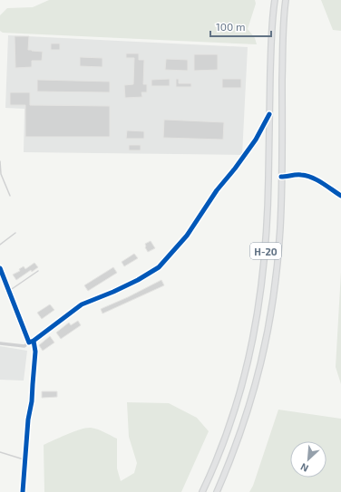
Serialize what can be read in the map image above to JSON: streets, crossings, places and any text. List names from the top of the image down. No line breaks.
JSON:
{"streets":{"main road":["Н-20"]},"scale_bar":"100 m","north":"bottom left"}
